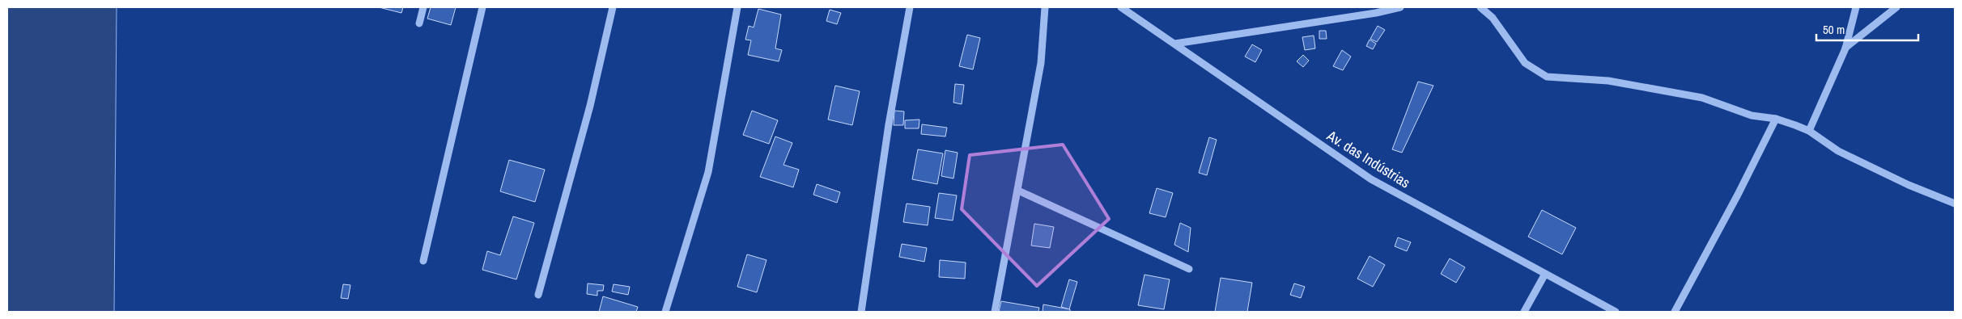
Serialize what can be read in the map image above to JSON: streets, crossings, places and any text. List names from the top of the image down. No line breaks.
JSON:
{"streets":{"street":["Av. das Indústrias"]},"scale_bar":"50 m"}
